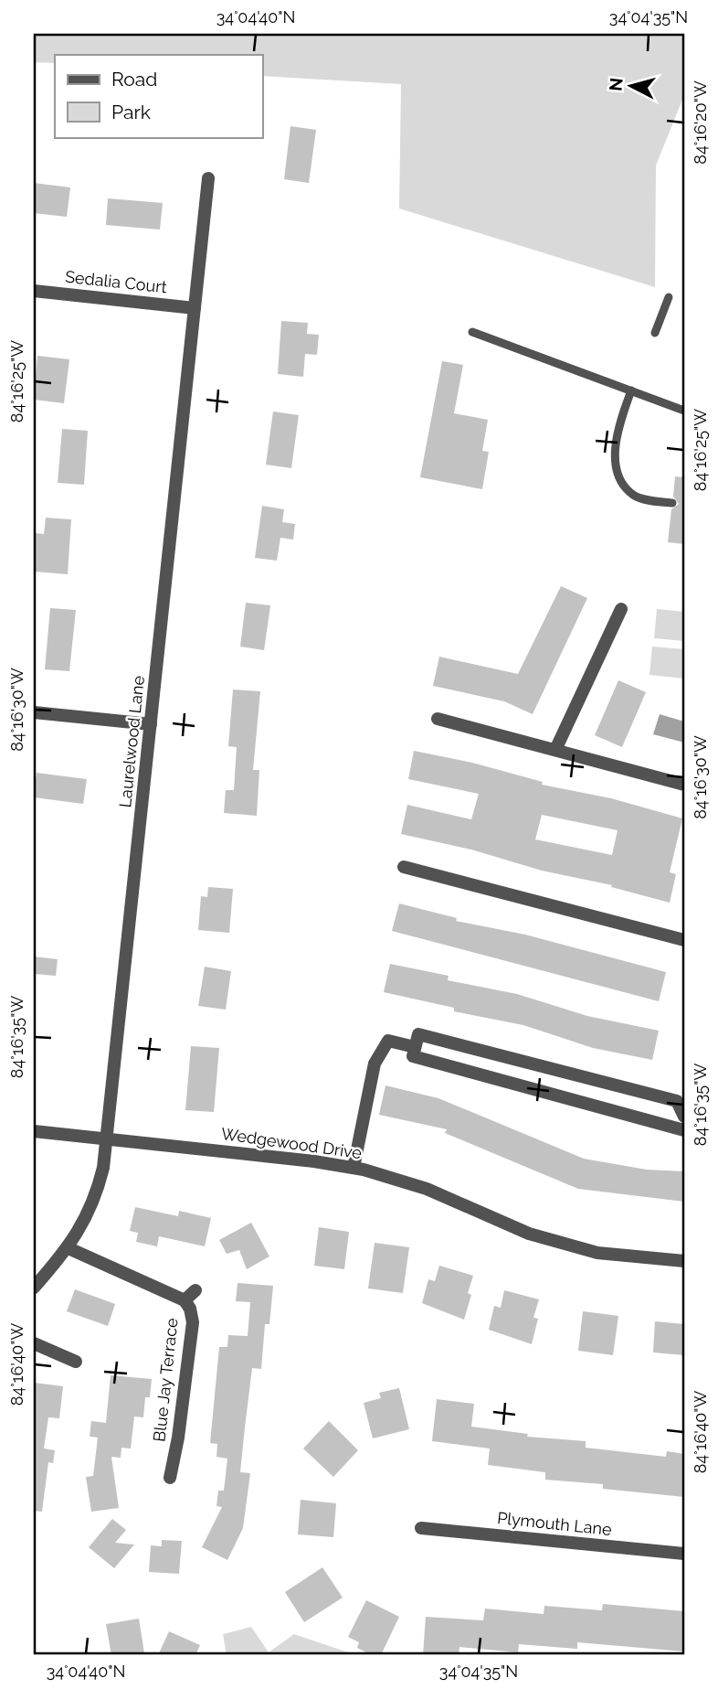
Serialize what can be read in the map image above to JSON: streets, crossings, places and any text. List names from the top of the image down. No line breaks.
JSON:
{"streets":{"street":["Sedalia Court","Laurelwood Lane","Wedgewood Drive","Blue Jay Terrace","Plymouth Lane"]},"crossings":[["Sedalia Court","Laurelwood Lane"],["Laurelwood Lane","Wedgewood Drive"],["Laurelwood Lane","Blue Jay Terrace"]],"legend":["Road","Park"],"north":"left","coordinates":["34°04'40\"N","34°04'35\"N","84°16'20\"W","84°16'25\"W","84°16'30\"W","84°16'35\"W","84°16'40\"W"]}
